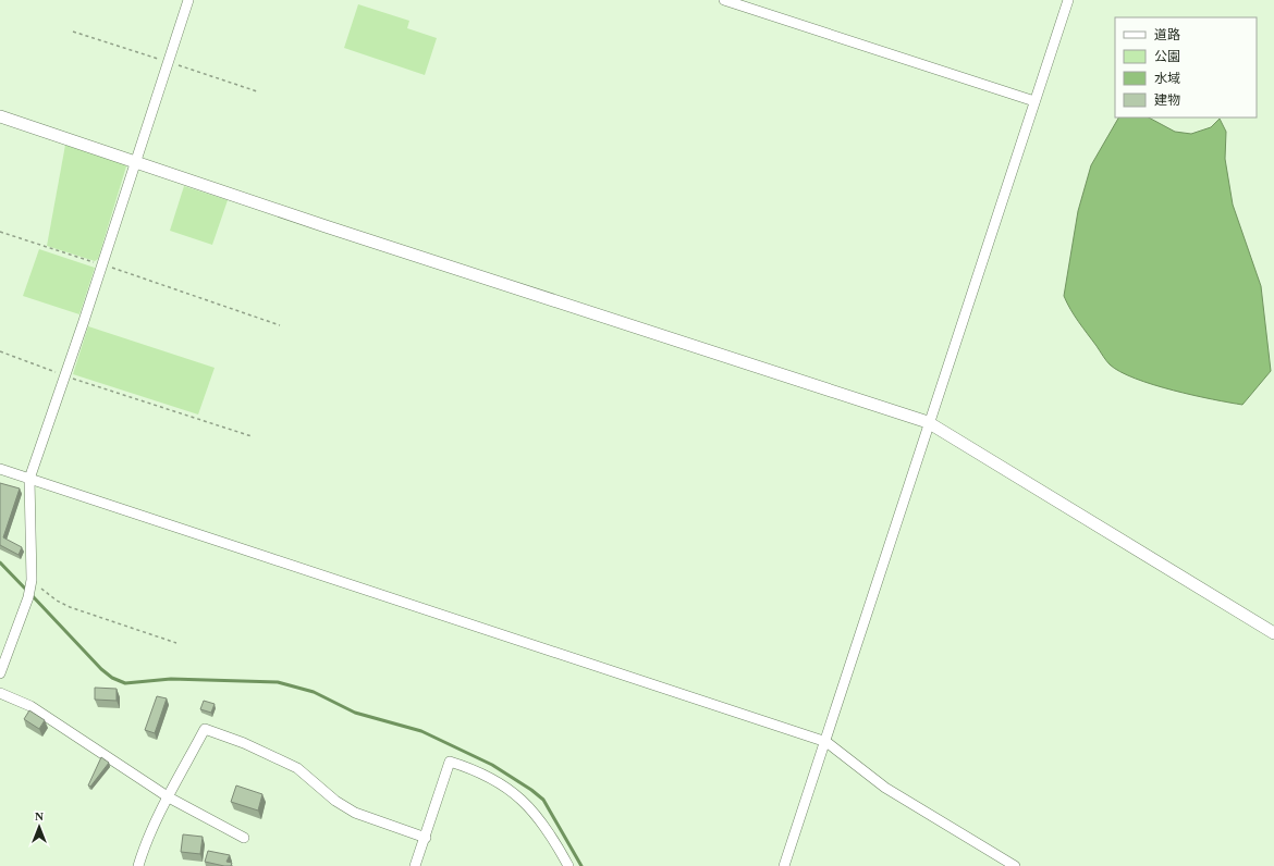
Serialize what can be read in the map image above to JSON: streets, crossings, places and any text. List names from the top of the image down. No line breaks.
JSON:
{"legend":["道路","公園","水域","建物"],"north":"top"}
